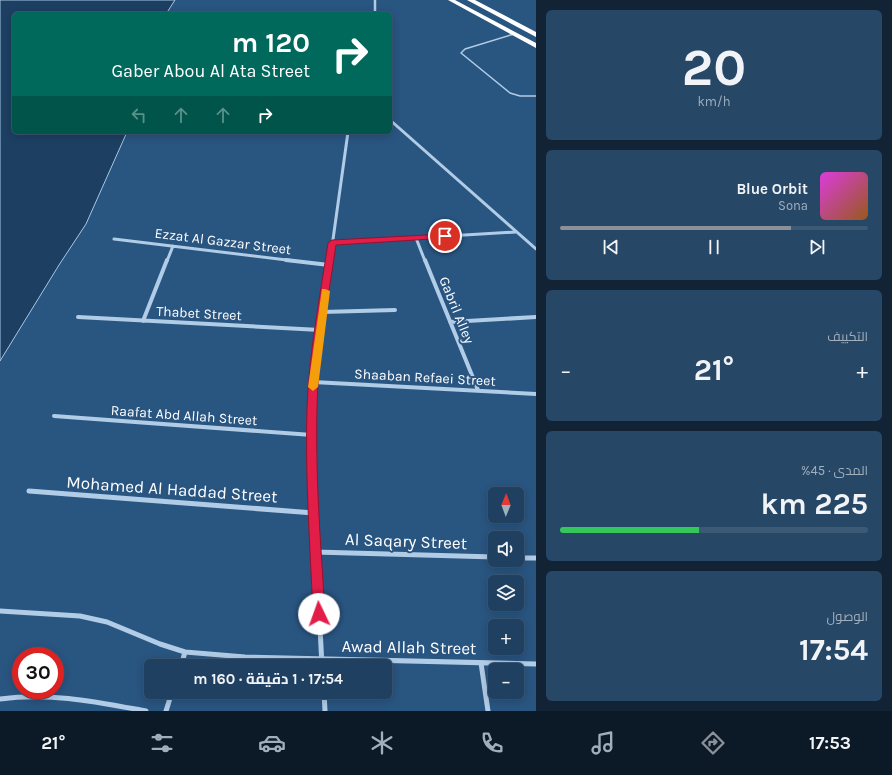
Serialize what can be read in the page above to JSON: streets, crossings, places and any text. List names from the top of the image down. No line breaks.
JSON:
{"streets":{"street":["Ezzat Al Gazzar Street","Gabril Alley","Thabet Street","Shaaban Refaei Street","Raafat Abd Allah Street","Mohamed Al Haddad Street","Al Saqary Street","Awad Allah Street"]},"crossings":[["Gabril Alley","Shaaban Refaei Street"]],"north":"top","page":{"tile":[["20","km/h"],"التكييف",["المدى · 45%","225 km"],["الوصول","17:54"]],"turn":["120 m","Gaber Abou Al Ata Street"],"song":["Blue Orbit","Sona"],"heat":["−","21°","+"],"map_buttons":["+","−"],"limit":"30","trip":"17:54 · 1 دقيقة · 160 m","tabs":["17:53","21°"]}}
